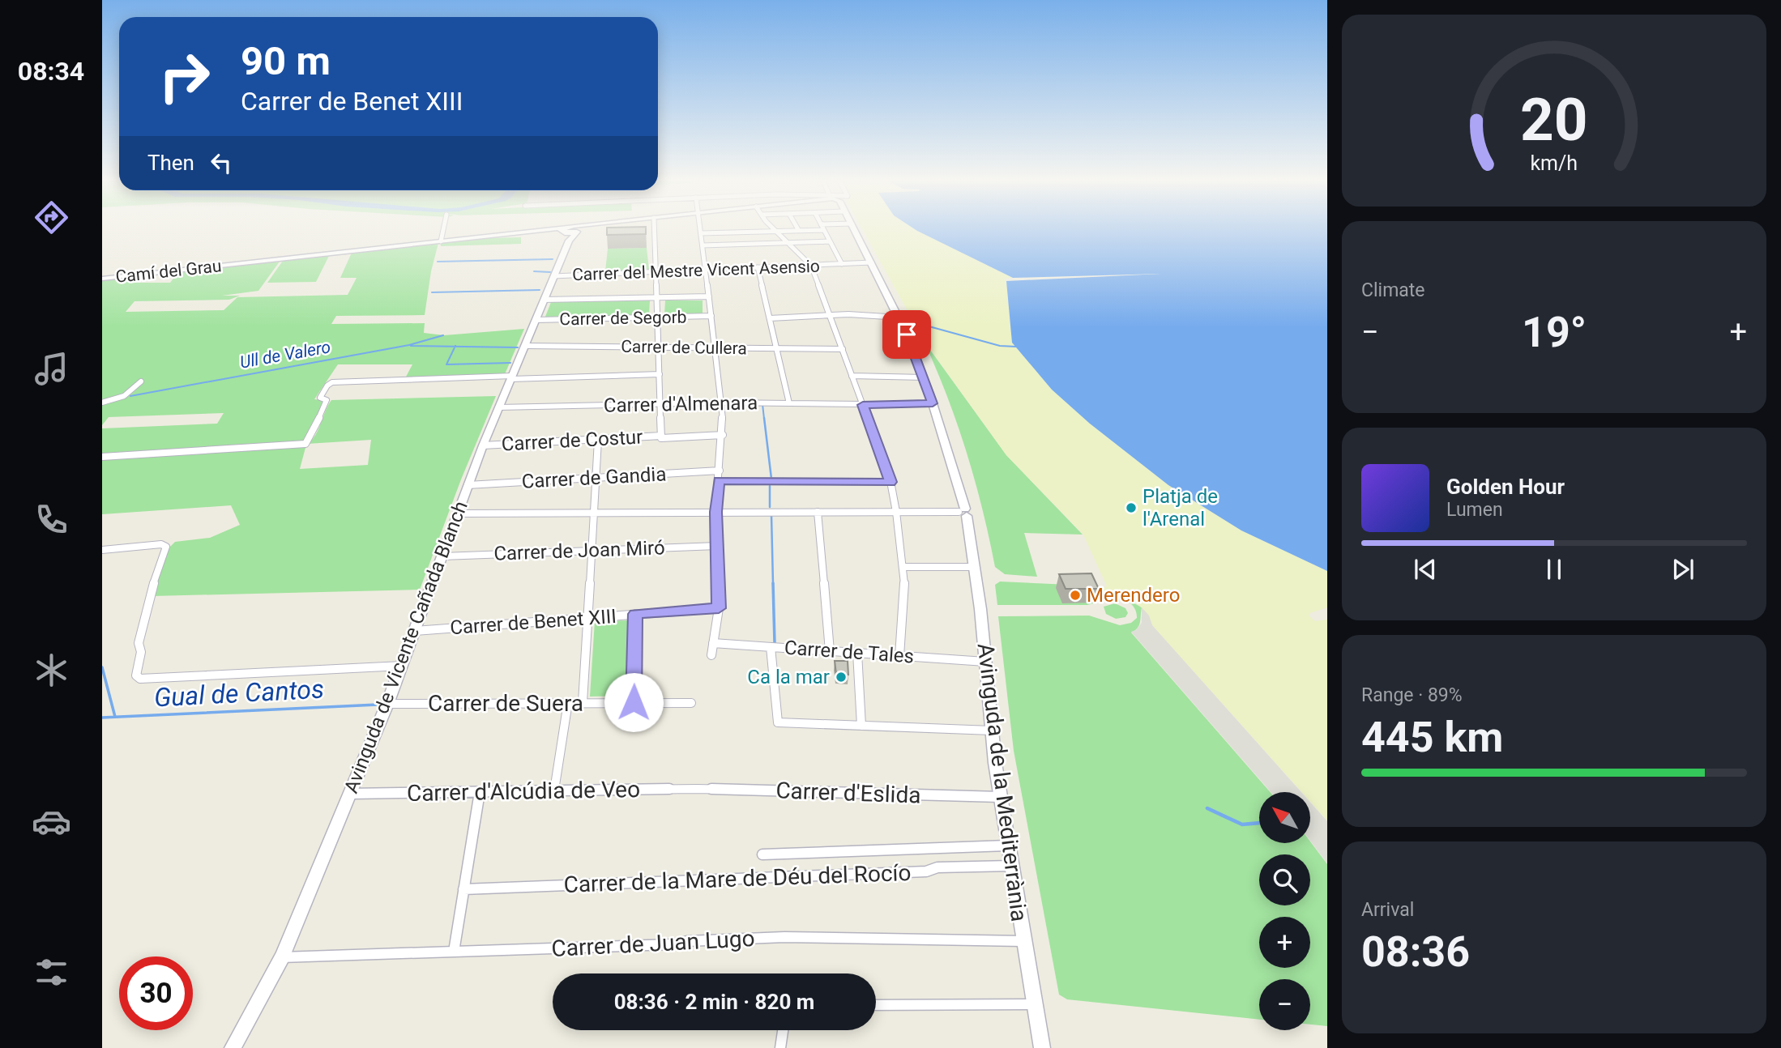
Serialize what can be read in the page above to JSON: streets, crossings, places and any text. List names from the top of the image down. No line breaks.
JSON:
{"streets":{"street":["Carrer del Mestre Vicent Asensio","Camí del Grau","Carrer de Segorb","Carrer de Cullera","Carrer d'Almenara","Carrer de Costur","Carrer de Gandia","Carrer de Joan Miró","Carrer de Benet XIII","Avinguda de Vicente Cañada Blanch","Carrer de Tales","Carrer de Suera","Avinguda de la Mediterrània","Carrer d'Alcúdia de Veo","Carrer d'Eslida","Carrer de la Mare de Déu del Rocío","Carrer de Juan Lugo"]},"crossings":[["Carrer del Mestre Vicent Asensio","Avinguda de Vicente Cañada Blanch"],["Carrer del Mestre Vicent Asensio","Avinguda de la Mediterrània"],["Camí del Grau","Avinguda de Vicente Cañada Blanch"],["Carrer de Segorb","Avinguda de Vicente Cañada Blanch"],["Carrer de Cullera","Avinguda de Vicente Cañada Blanch"],["Carrer d'Almenara","Avinguda de Vicente Cañada Blanch"],["Carrer d'Almenara","Avinguda de la Mediterrània"],["Carrer de Costur","Avinguda de Vicente Cañada Blanch"],["Carrer de Gandia","Avinguda de Vicente Cañada Blanch"],["Carrer de Joan Miró","Avinguda de Vicente Cañada Blanch"],["Carrer de Benet XIII","Avinguda de Vicente Cañada Blanch"],["Avinguda de Vicente Cañada Blanch","Carrer de Suera"],["Avinguda de Vicente Cañada Blanch","Carrer d'Alcúdia de Veo"],["Avinguda de Vicente Cañada Blanch","Carrer de Juan Lugo"],["Carrer de Tales","Avinguda de la Mediterrània"],["Avinguda de la Mediterrània","Carrer d'Eslida"],["Avinguda de la Mediterrània","Carrer de la Mare de Déu del Rocío"],["Avinguda de la Mediterrània","Carrer de Juan Lugo"],["Carrer d'Alcúdia de Veo","Carrer d'Eslida"]],"water":["Ull de Valero","Gual de Cantos"],"places":["Platja de l'Arenal","Merendero","Ca la mar"],"north":"top left","page":{"tabs":"08:34","turn":["90 m","Carrer de Benet XIII"],"then":"Then","tile":["Climate",["Range · 89%","445 km"],["Arrival","08:36"]],"heat":["−","19°","+"],"song":["Golden Hour","Lumen"],"map_buttons":["+","−"],"limit":"30","trip":"08:36 · 2 min · 820 m","gauge":["20","km/h"]}}
